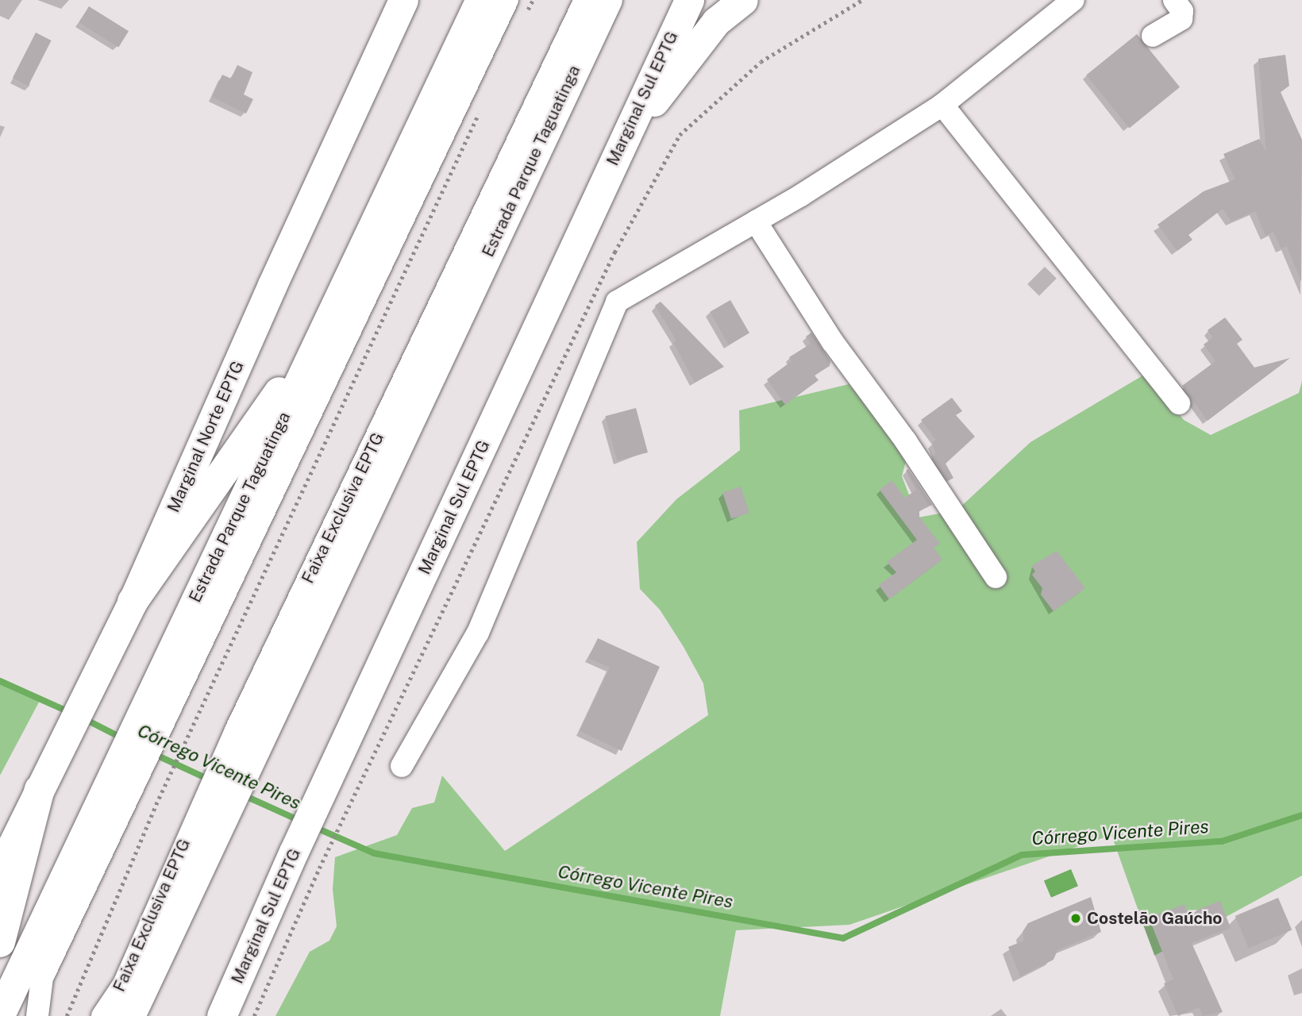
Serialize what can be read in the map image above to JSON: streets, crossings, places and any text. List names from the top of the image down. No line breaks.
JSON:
{"streets":{"highway":["Estrada Parque Taguatinga"],"main road":["Marginal Sul EPTG","Marginal Norte EPTG"],"street":["Faixa Exclusiva EPTG"]},"crossings":[["Estrada Parque Taguatinga","Faixa Exclusiva EPTG"]],"water":["Córrego Vicente Pires"],"places":["Costelão Gaúcho"]}
